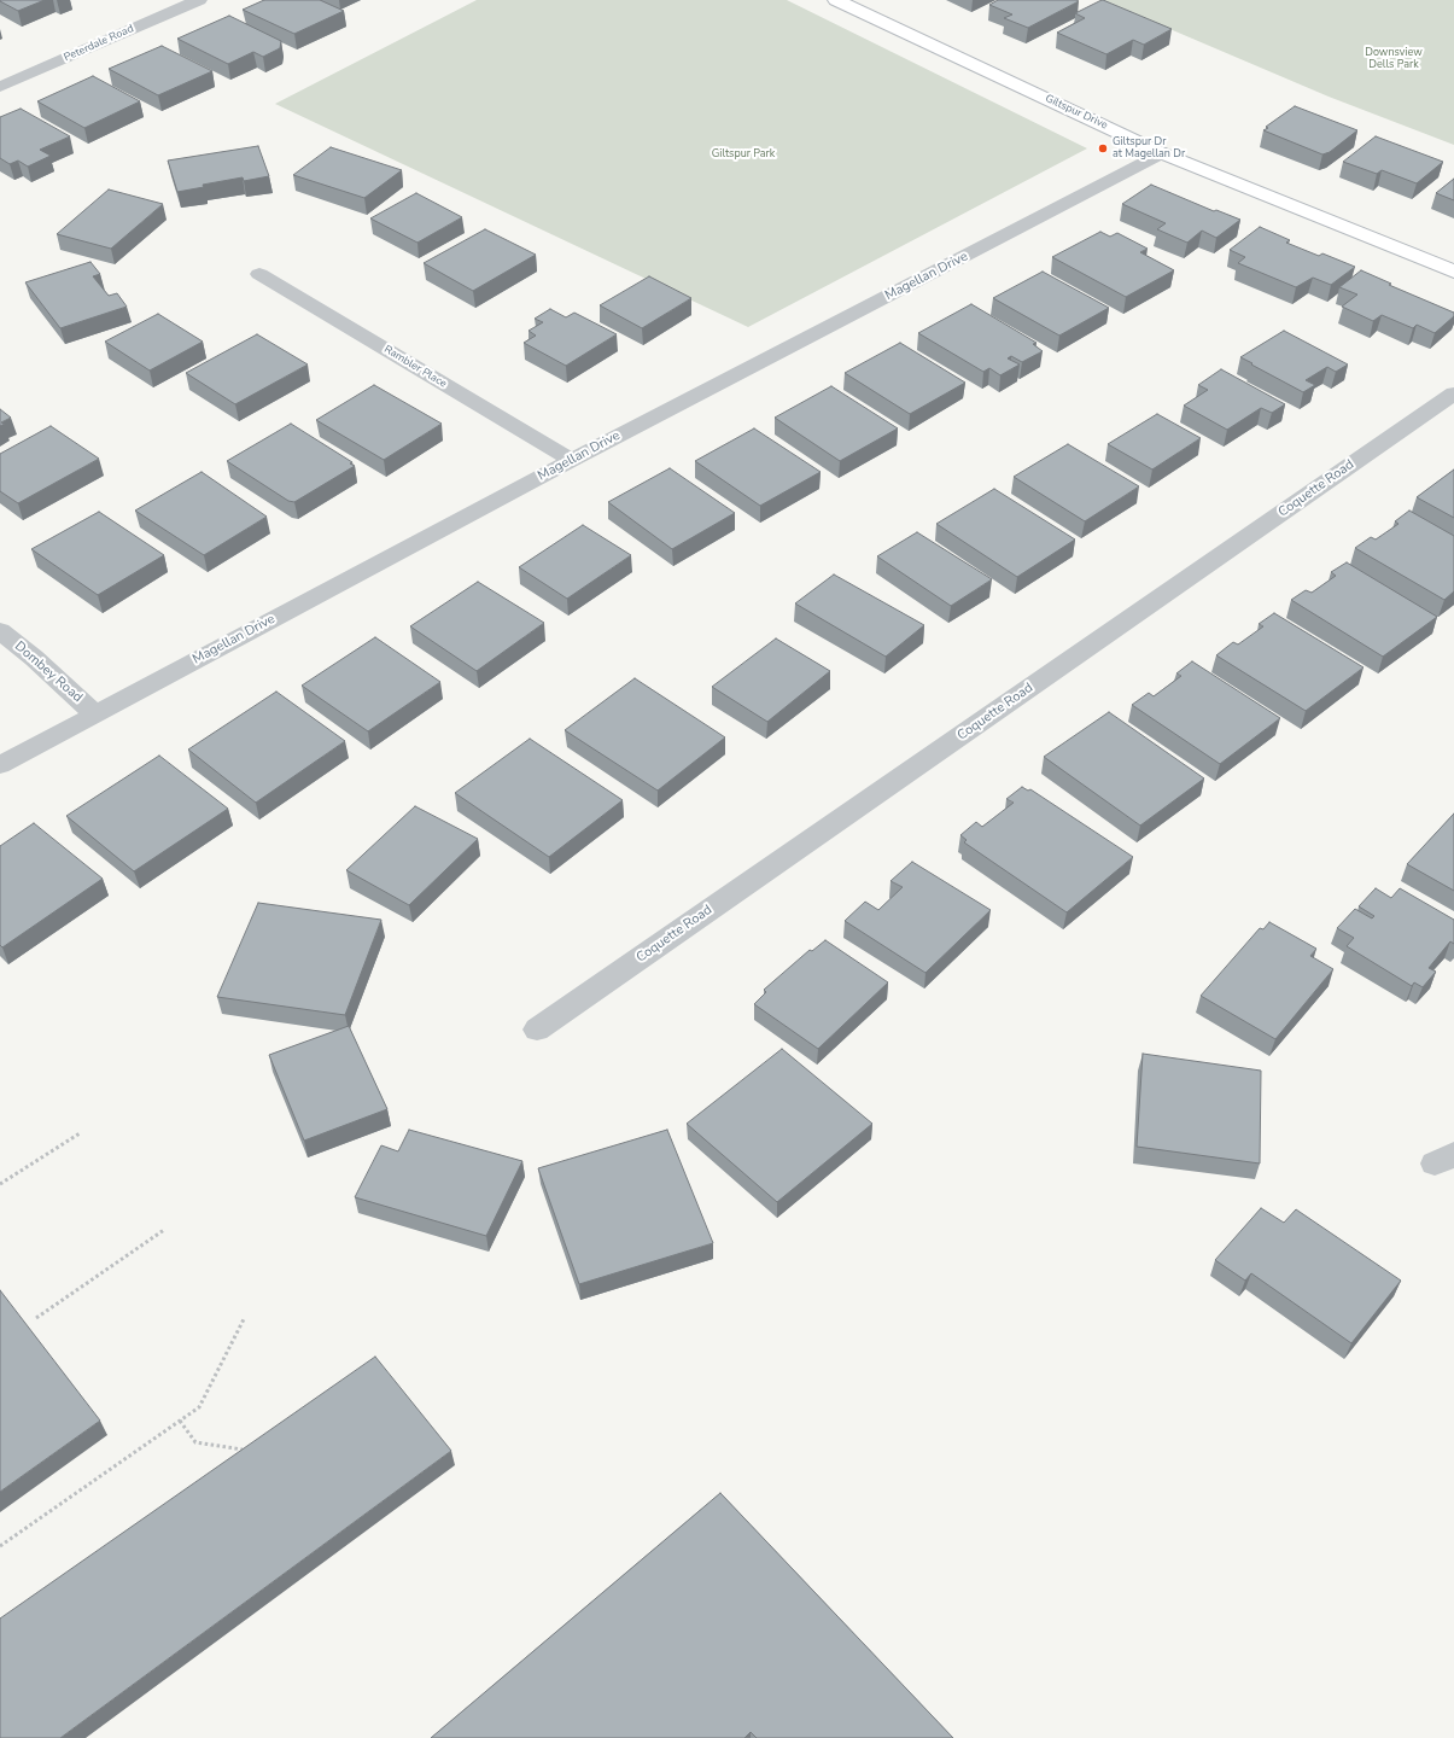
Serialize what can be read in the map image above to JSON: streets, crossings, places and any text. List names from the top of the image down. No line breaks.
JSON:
{"streets":{"street":["Peterdale Road","Giltspur Drive","Magellan Drive","Rambler Place","Coquette Road","Dombey Road"]},"crossings":[["Giltspur Drive","Magellan Drive"],["Magellan Drive","Rambler Place"],["Magellan Drive","Dombey Road"]],"parks":["Downsview Dells Park","Giltspur Park"],"places":["Giltspur Dr at Magellan Dr"]}
